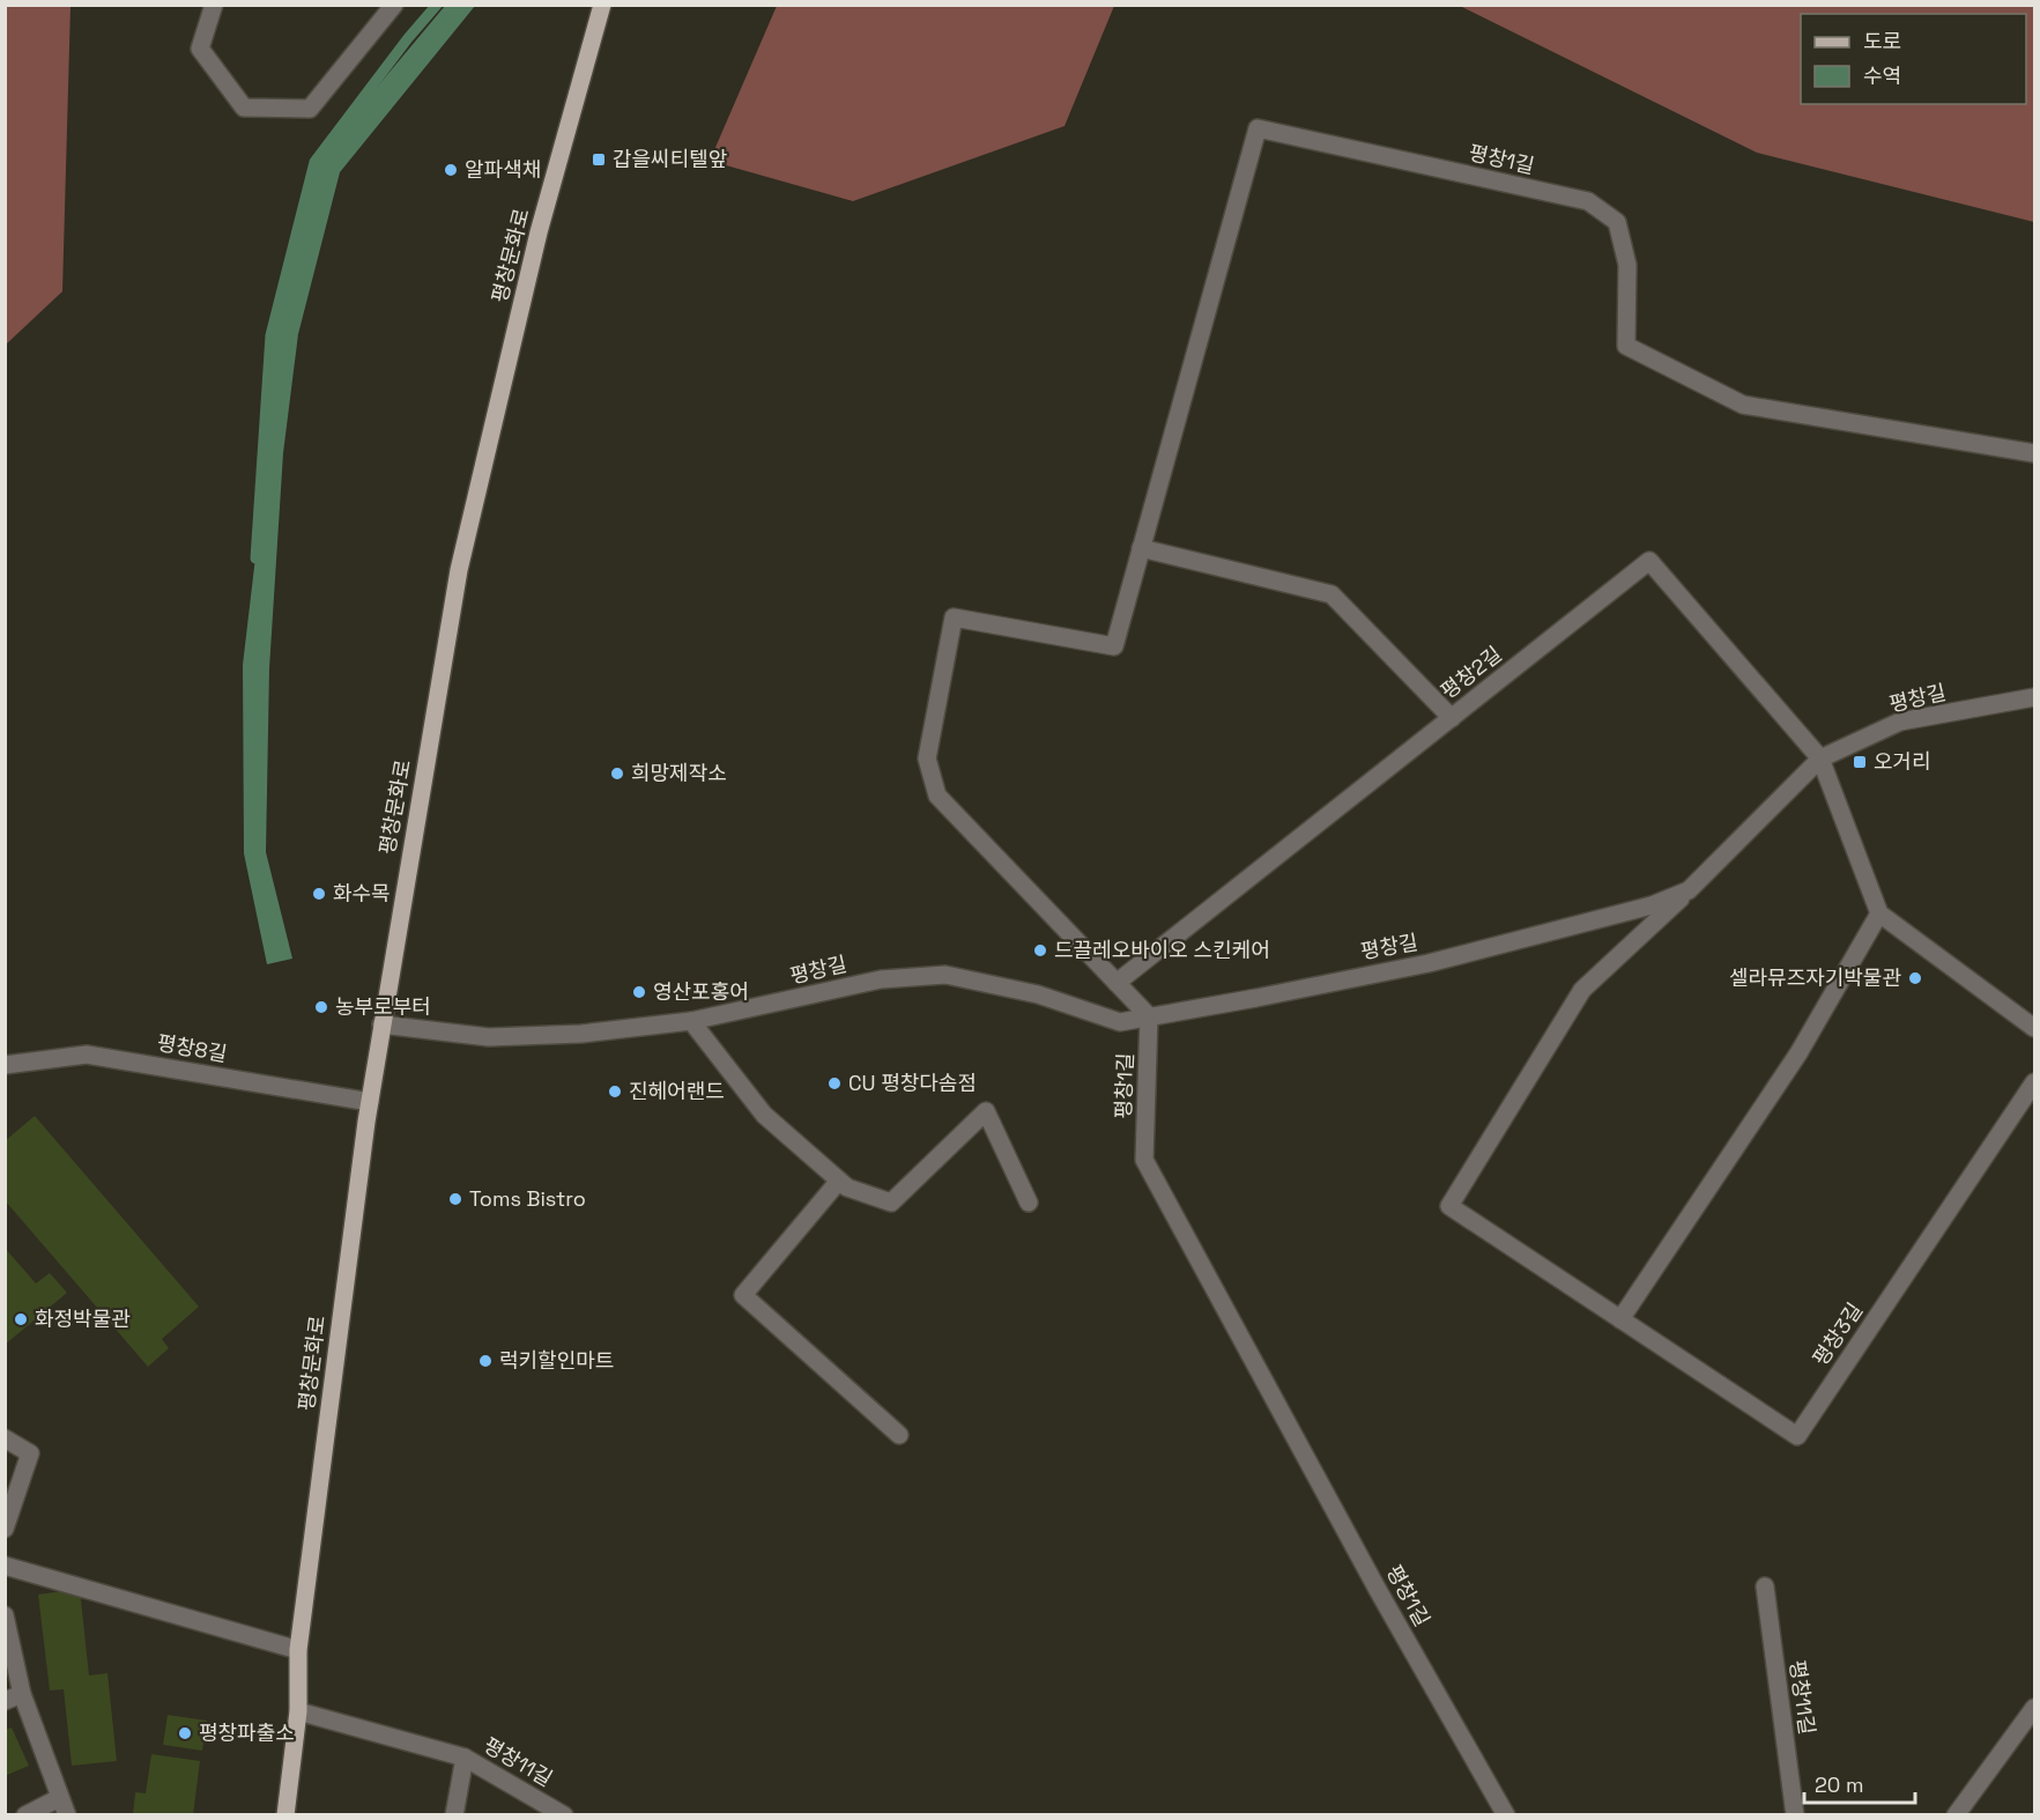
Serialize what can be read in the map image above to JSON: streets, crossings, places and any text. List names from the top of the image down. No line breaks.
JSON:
{"streets":{"main road":["평창문화로"],"street":["평창1길","평창2길","평창길","평창8길","평창3길","평창11길"]},"crossings":[["평창1길","평창2길"],["평창1길","평창길"],["평창문화로","평창길"],["평창문화로","평창8길"],["평창2길","평창길"],["평창길","평창3길"]],"places":{"transit":["갑을씨티텔앞","오거리"],"other":["알파색채","희망제작소","화수목","드끌레오바이오 스킨케어","셀라뮤즈자기박물관","영산포홍어","농부로부터","CU 평창다솜점","진헤어랜드","Toms Bistro","화정박물관","럭키할인마트","평창파출소"]},"legend":["도로","수역"],"scale_bar":"20 m"}
